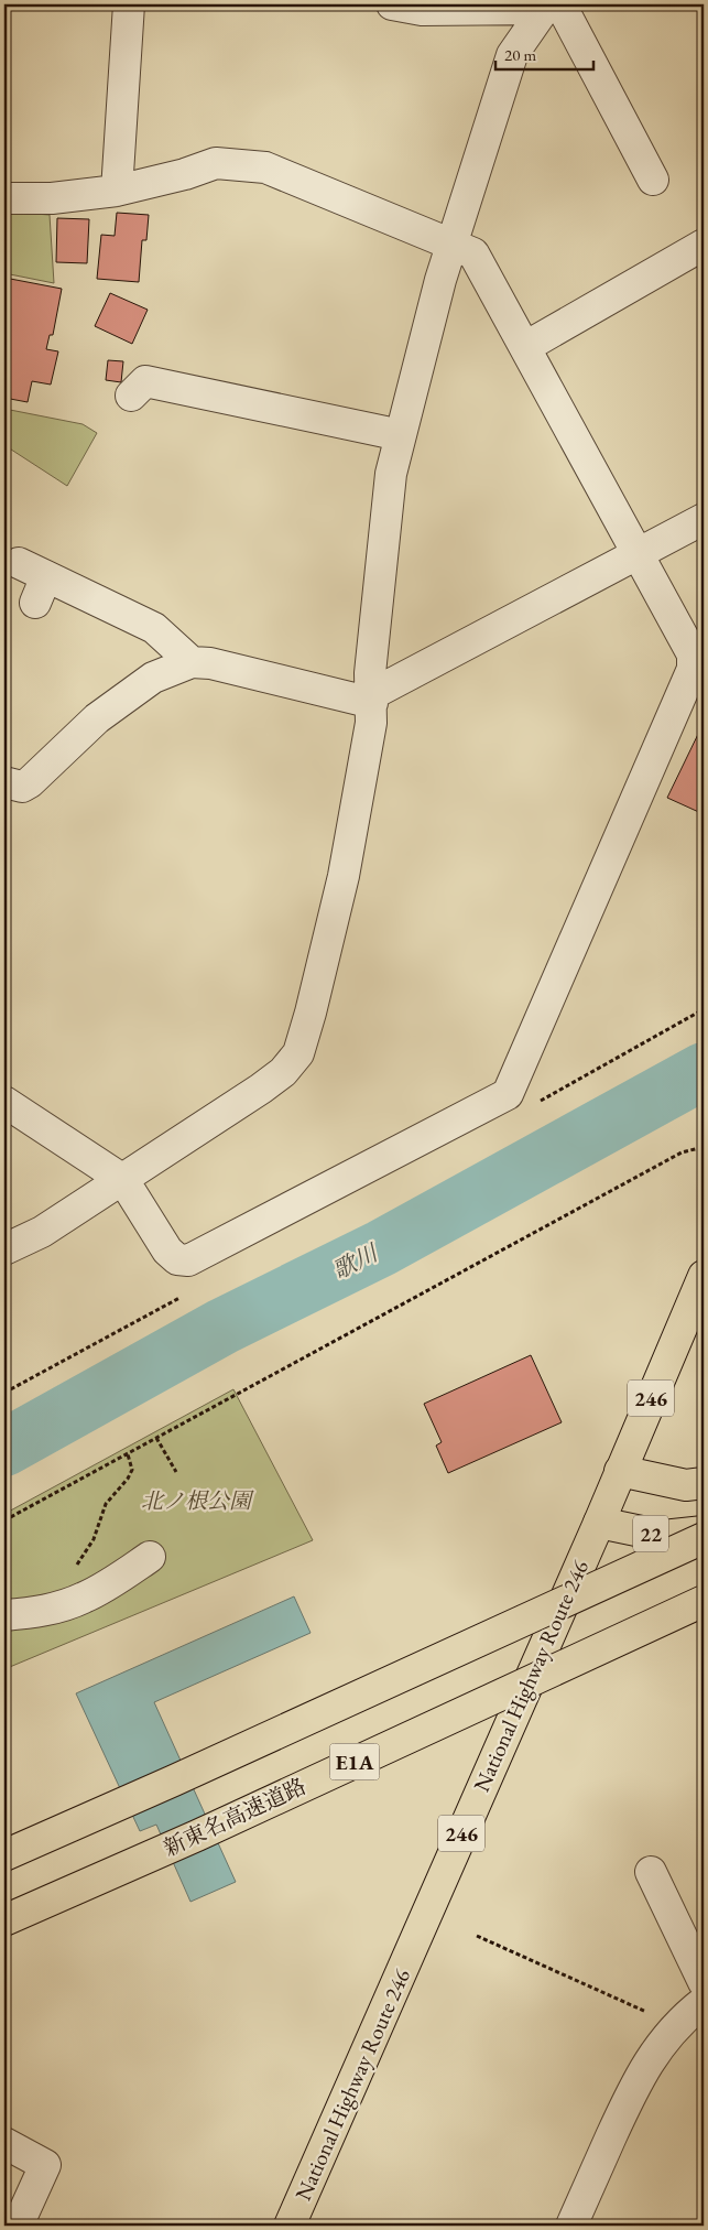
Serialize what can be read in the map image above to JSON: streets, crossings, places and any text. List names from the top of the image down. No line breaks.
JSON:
{"streets":{"main road":["246","22","National Highway Route 246","E1A","新東名高速道路"]},"crossings":[["22","National Highway Route 246"]],"water":["歌川"],"parks":["北ノ根公園"],"scale_bar":"20 m"}
